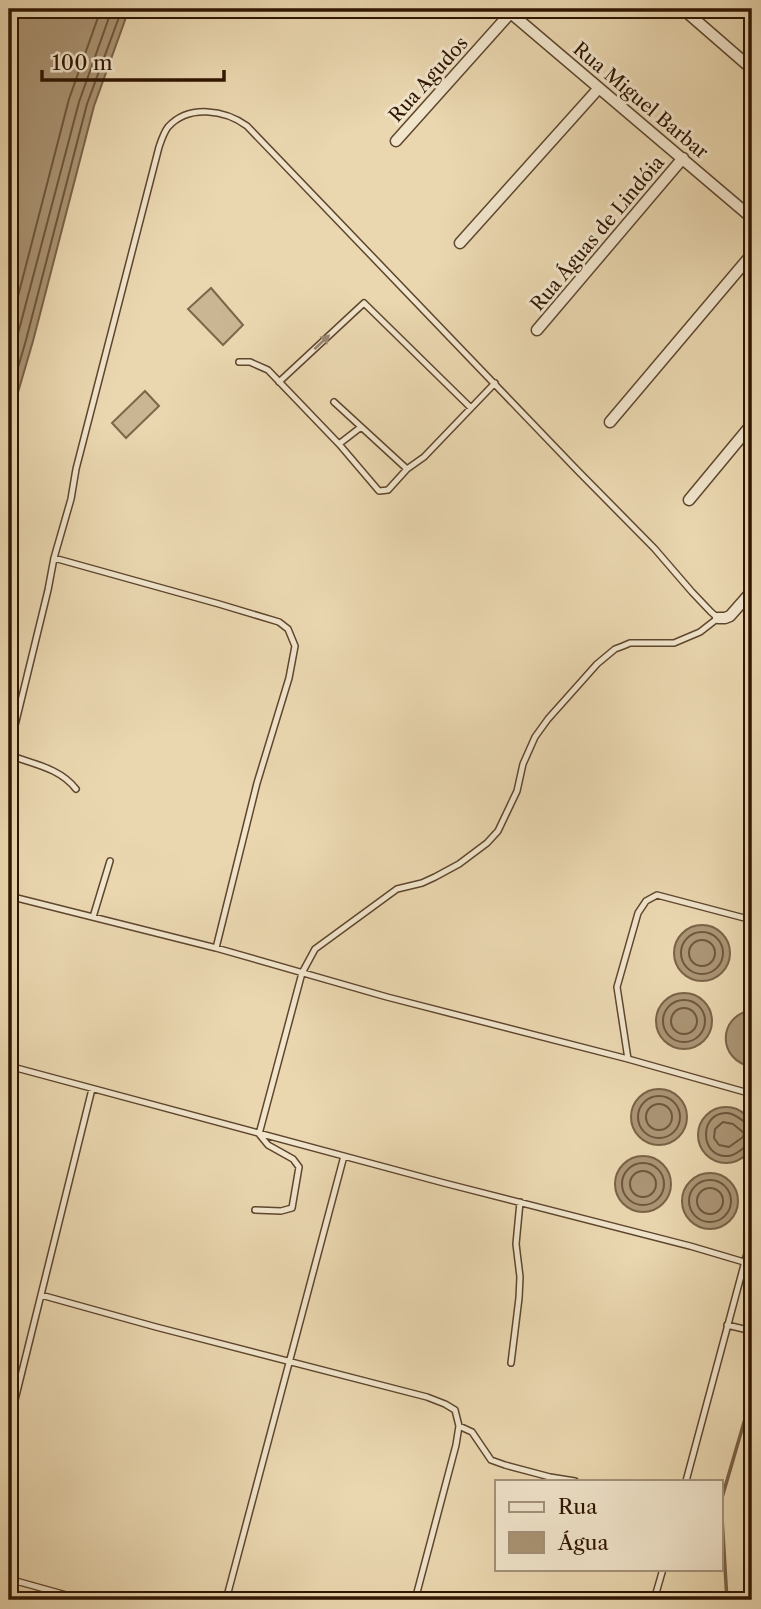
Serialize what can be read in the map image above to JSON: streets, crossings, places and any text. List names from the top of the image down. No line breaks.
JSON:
{"streets":{"street":["Rua Agudos","Rua Miguel Barbar","Rua Águas de Lindóia"]},"crossings":[["Rua Agudos","Rua Miguel Barbar"],["Rua Miguel Barbar","Rua Águas de Lindóia"]],"legend":["Rua","Água"],"scale_bar":"100 m"}
